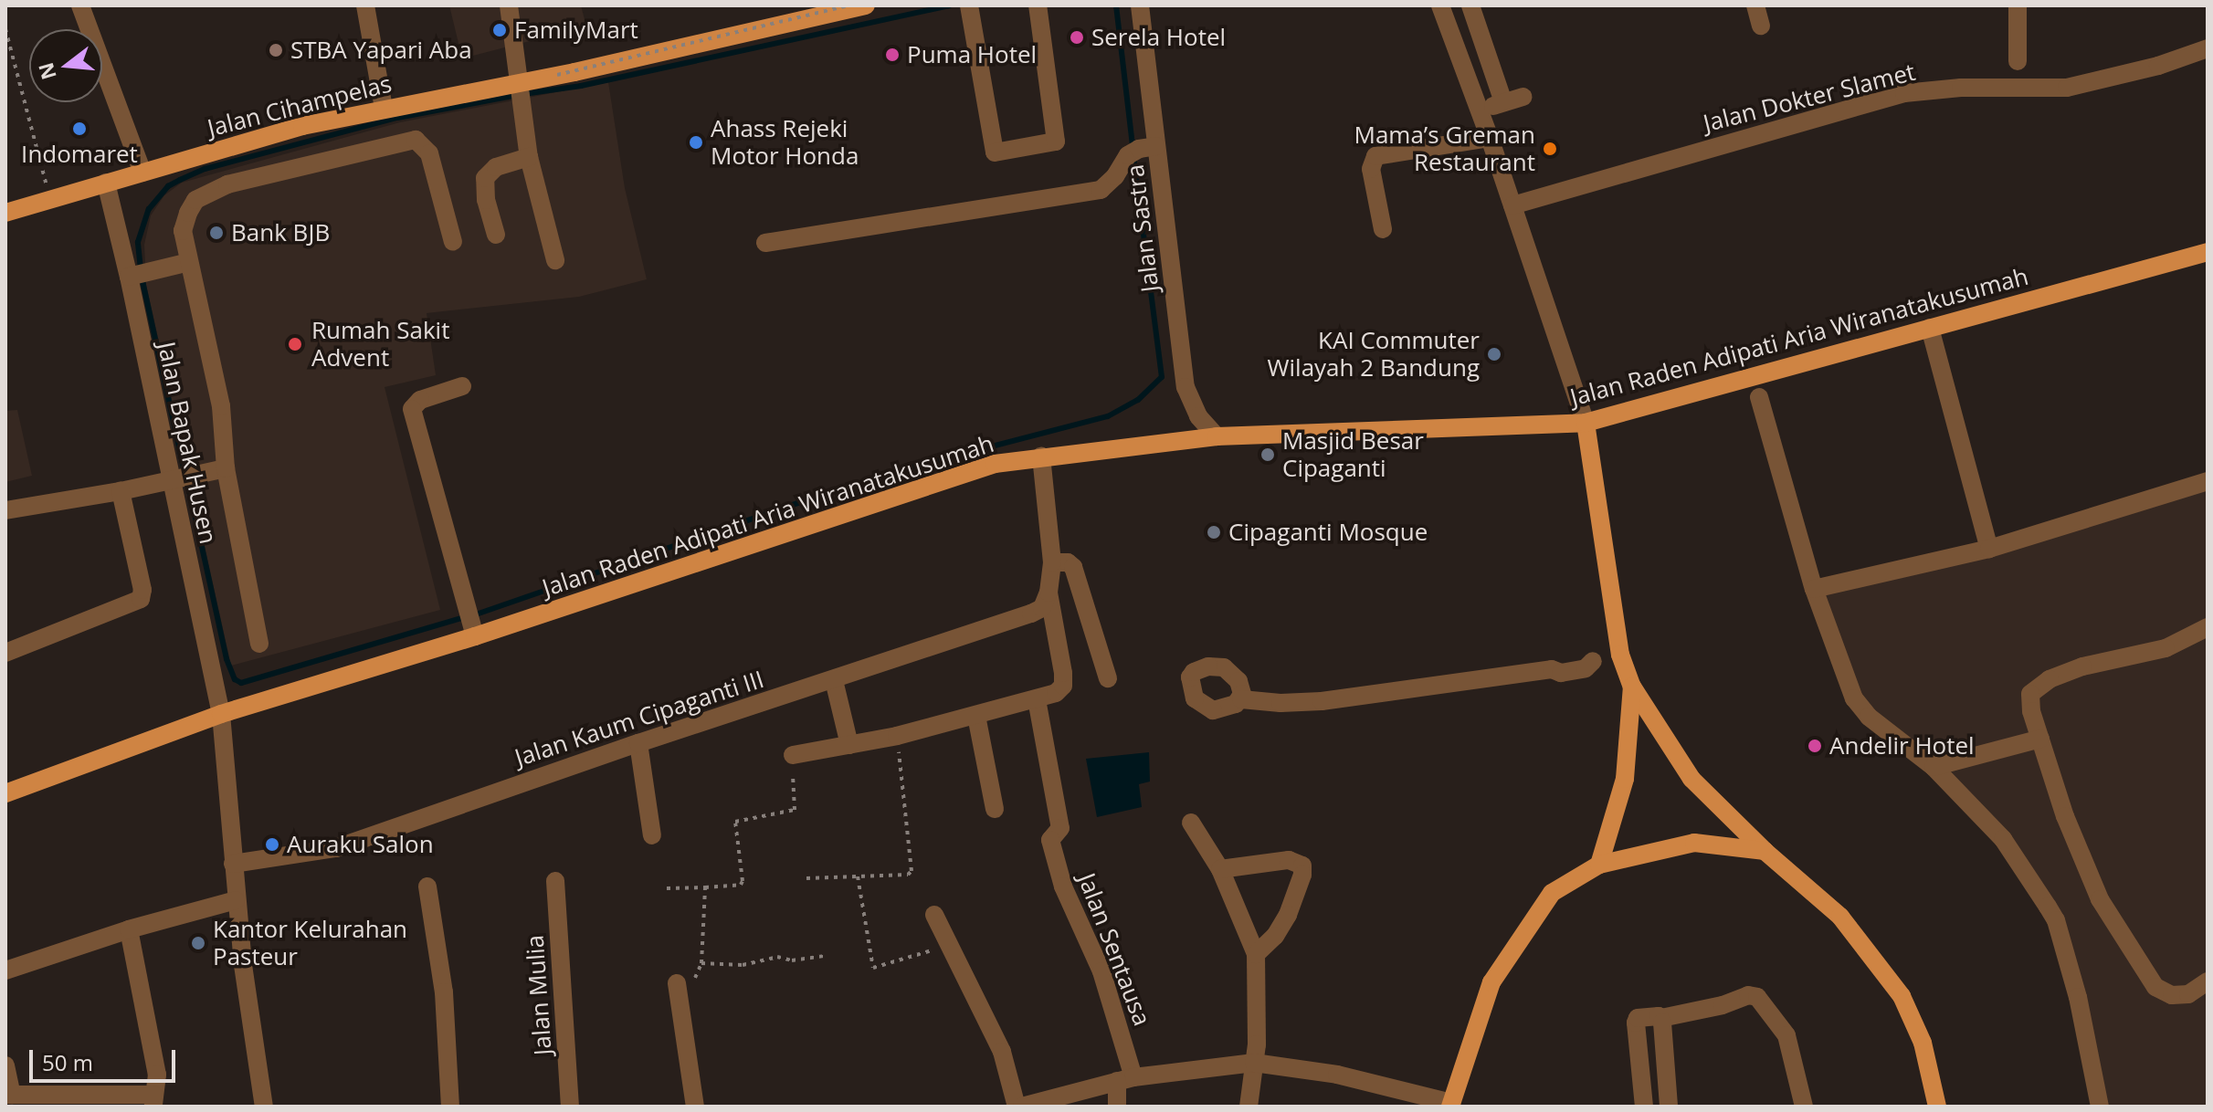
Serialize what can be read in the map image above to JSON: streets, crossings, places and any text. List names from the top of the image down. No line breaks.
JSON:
{"streets":{"main road":["Jalan Cihampelas","Jalan Raden Adipati Aria Wiranatakusumah"],"street":["Jalan Dokter Slamet","Jalan Sastra","Jalan Bapak Husen","Jalan Kaum Cipaganti III","Jalan Sentausa","Jalan Mulia"]},"crossings":[["Jalan Cihampelas","Jalan Bapak Husen"],["Jalan Sastra","Jalan Raden Adipati Aria Wiranatakusumah"],["Jalan Raden Adipati Aria Wiranatakusumah","Jalan Bapak Husen"],["Jalan Bapak Husen","Jalan Kaum Cipaganti III"]],"places":["FamilyMart","Serela Hotel","STBA Yapari Aba","Puma Hotel","Indomaret","Ahass Rejeki Motor Honda","Mama’s Greman Restaurant","Bank BJB","Rumah Sakit Advent","KAI Commuter Wilayah 2 Bandung","Masjid Besar Cipaganti","Cipaganti Mosque","Andelir Hotel","Auraku Salon","Kantor Kelurahan Pasteur"],"scale_bar":"50 m","north":"left"}
